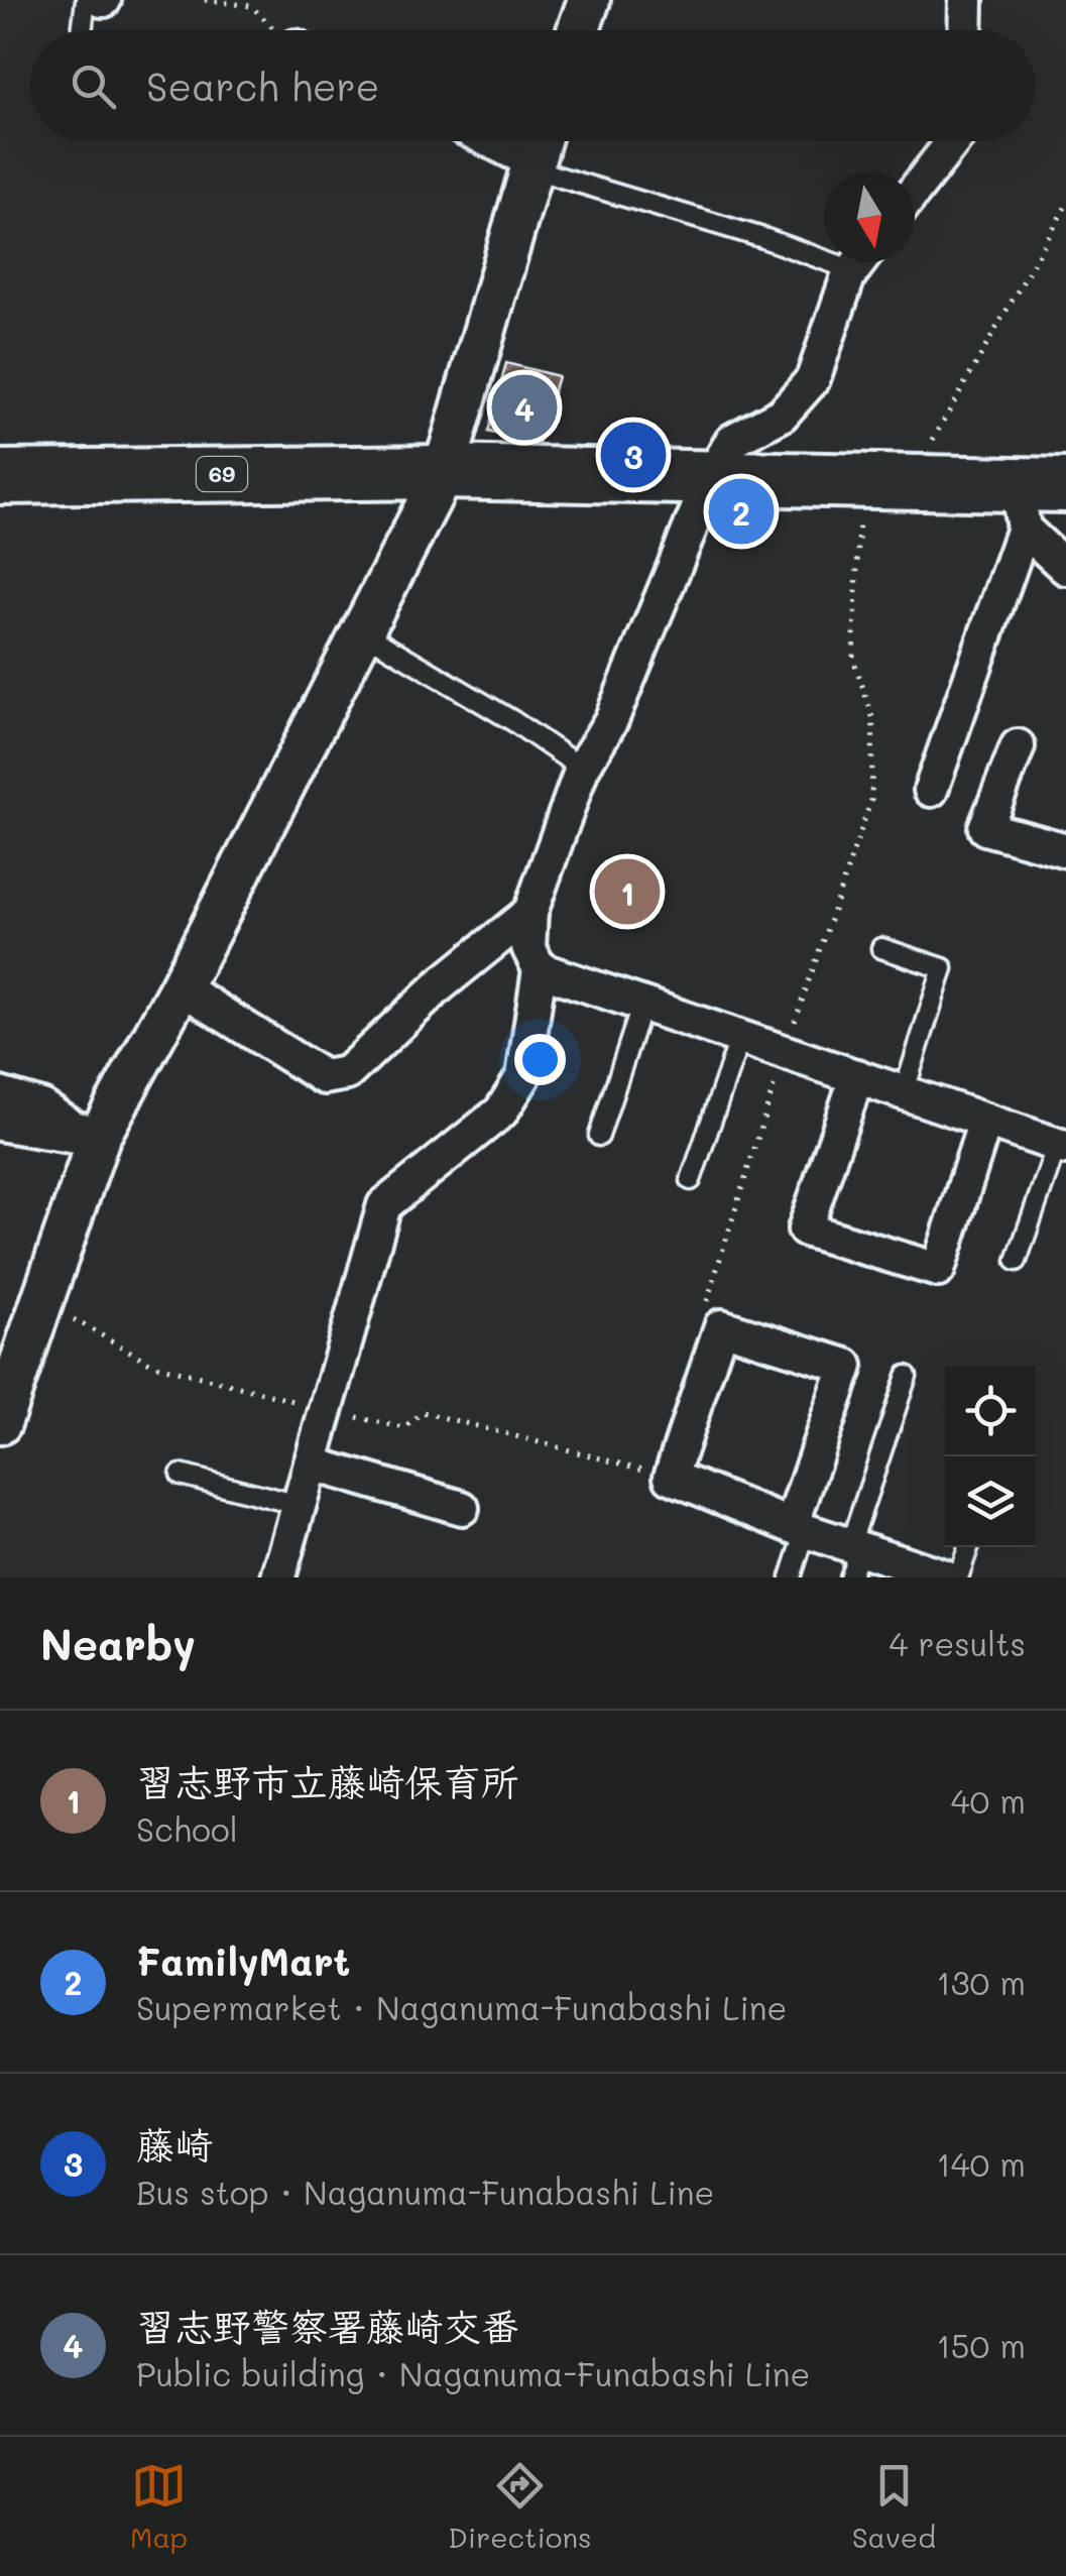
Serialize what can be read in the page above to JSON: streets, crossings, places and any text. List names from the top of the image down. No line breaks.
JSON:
{"streets":{"main road":["69"]},"north":"bottom","page":{"search":"Search here","pins":["4","3","2","1"],"heading":["Nearby","4 results"],"list":[{"mark":"1","name":"習志野市立藤崎保育所","note":"School","value":"40 m"},{"mark":"2","name":"FamilyMart","note":"Supermarket · Naganuma-Funabashi Line","value":"130 m"},{"mark":"3","name":"藤崎","note":"Bus stop · Naganuma-Funabashi Line","value":"140 m"},{"mark":"4","name":"習志野警察署藤崎交番","note":"Public building · Naganuma-Funabashi Line","value":"150 m"}],"nav":["Map","Directions","Saved"]}}
